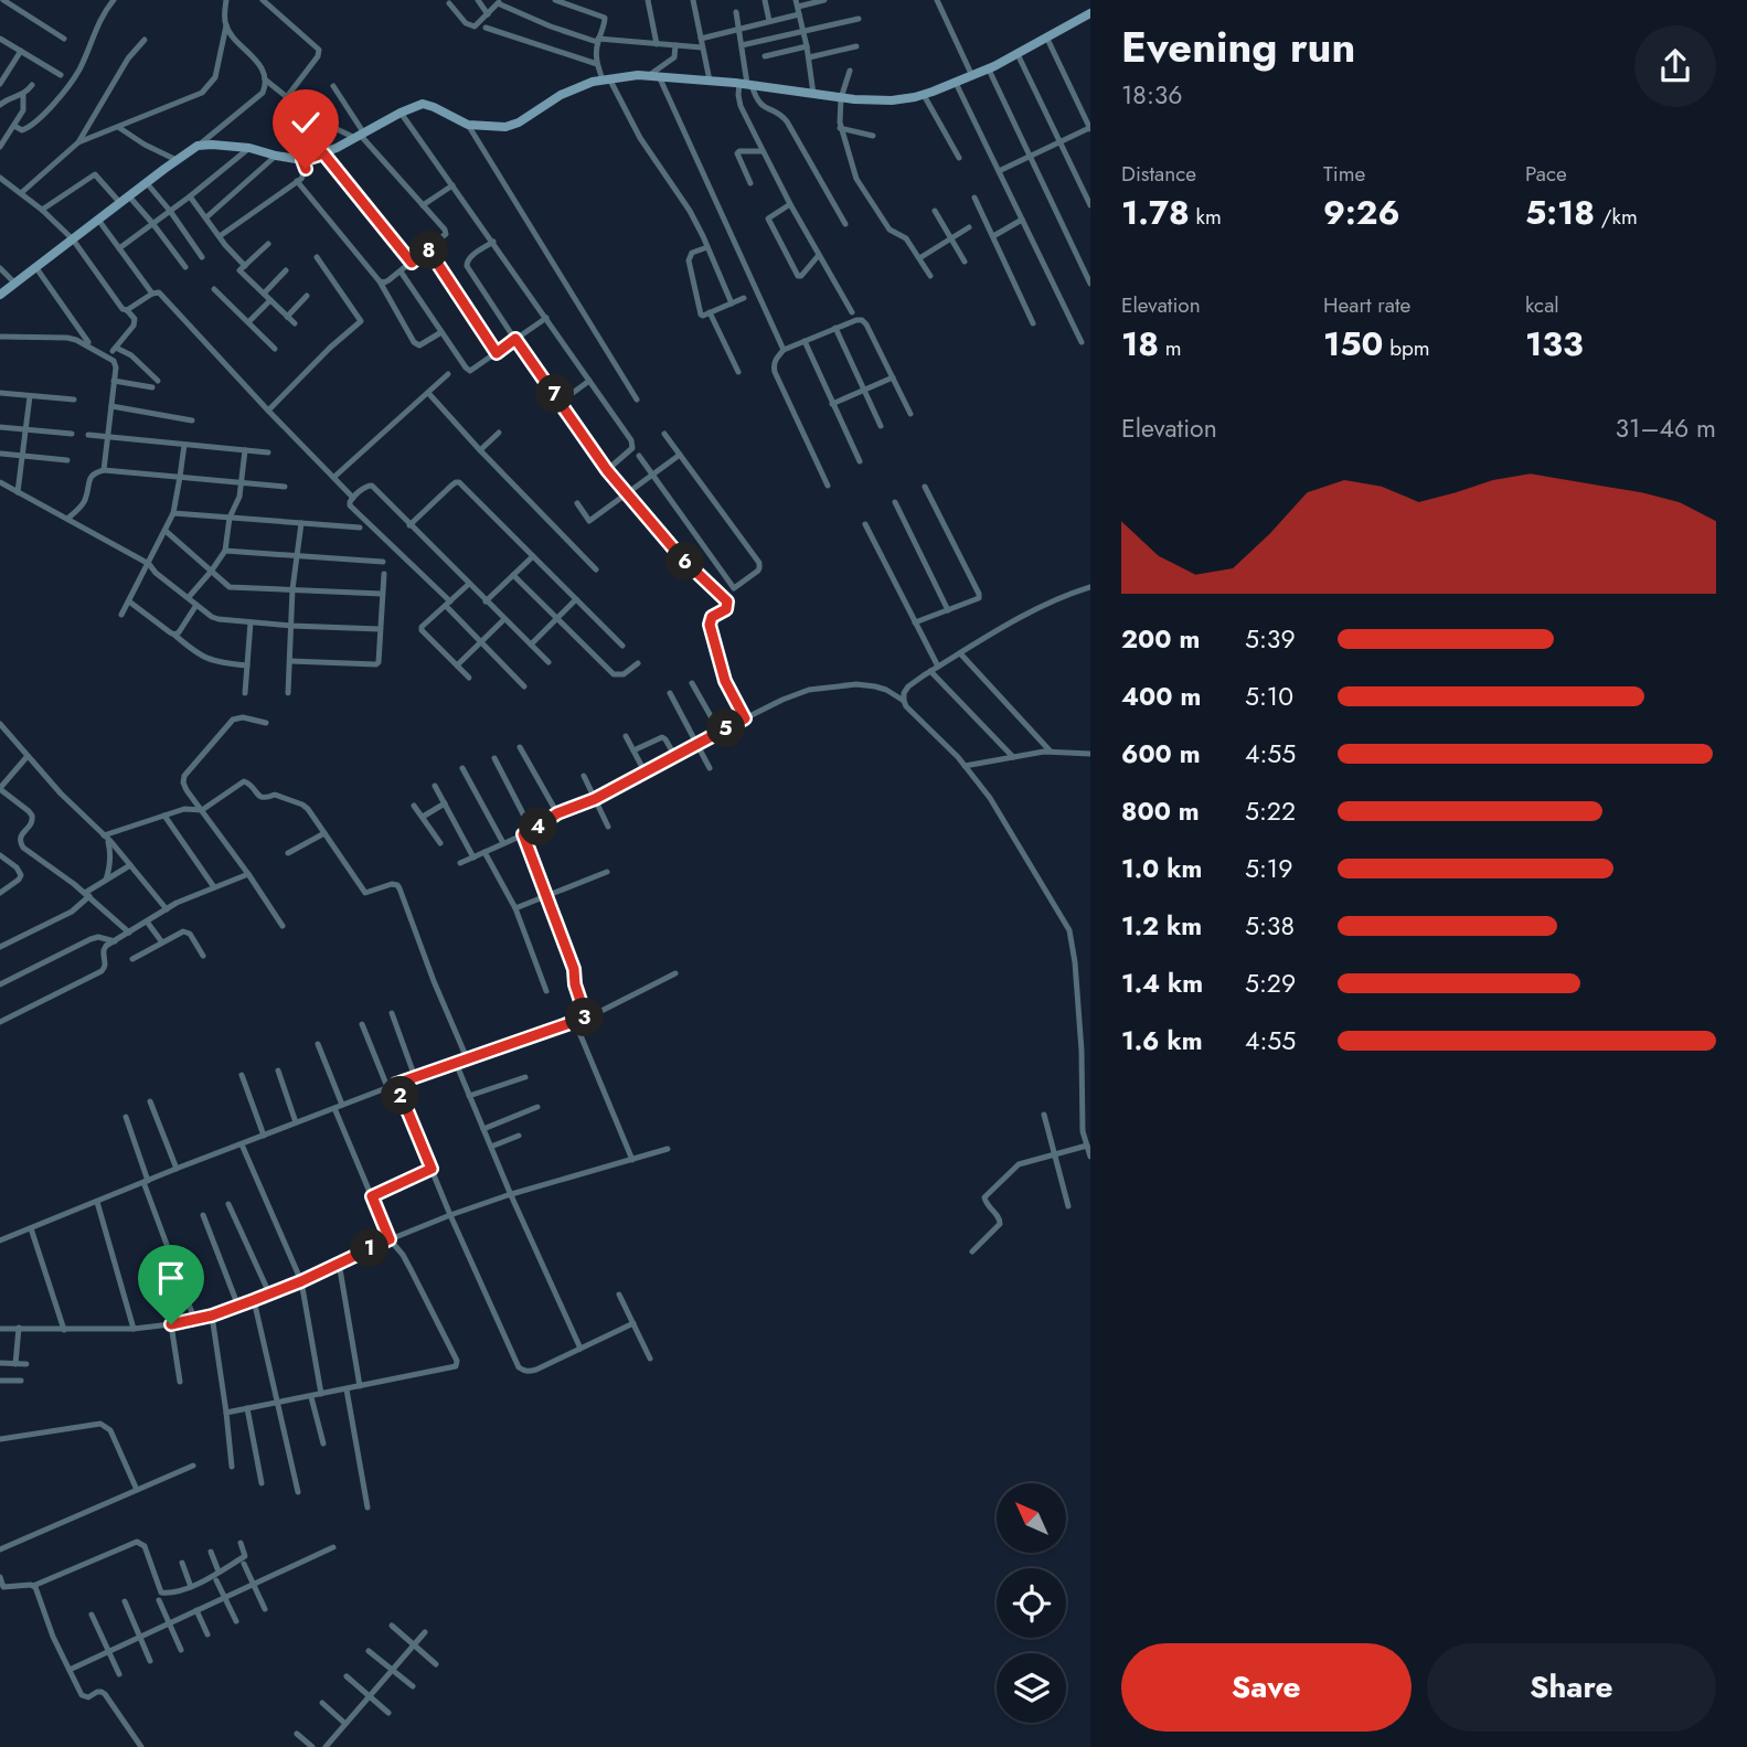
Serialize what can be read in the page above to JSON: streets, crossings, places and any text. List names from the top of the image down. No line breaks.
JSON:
{"north":"top left","page":{"heading":["Evening run","18:36"],"stats":[["Distance","1.78 km"],["Time","9:26"],["Pace","5:18 /km"],["Elevation","18 m"],["Heart rate","150 bpm"],["kcal","133"]],"pins":["8","7","6","5","4","3","2","1"],"chart":["Elevation","31–46 m"],"list":[{"name":"200 m","note":"5:39"},{"name":"400 m","note":"5:10"},{"name":"600 m","note":"4:55"},{"name":"800 m","note":"5:22"},{"name":"1.0 km","note":"5:19"},{"name":"1.2 km","note":"5:38"},{"name":"1.4 km","note":"5:29"},{"name":"1.6 km","note":"4:55"}],"buttons":["Save","Share"]}}
